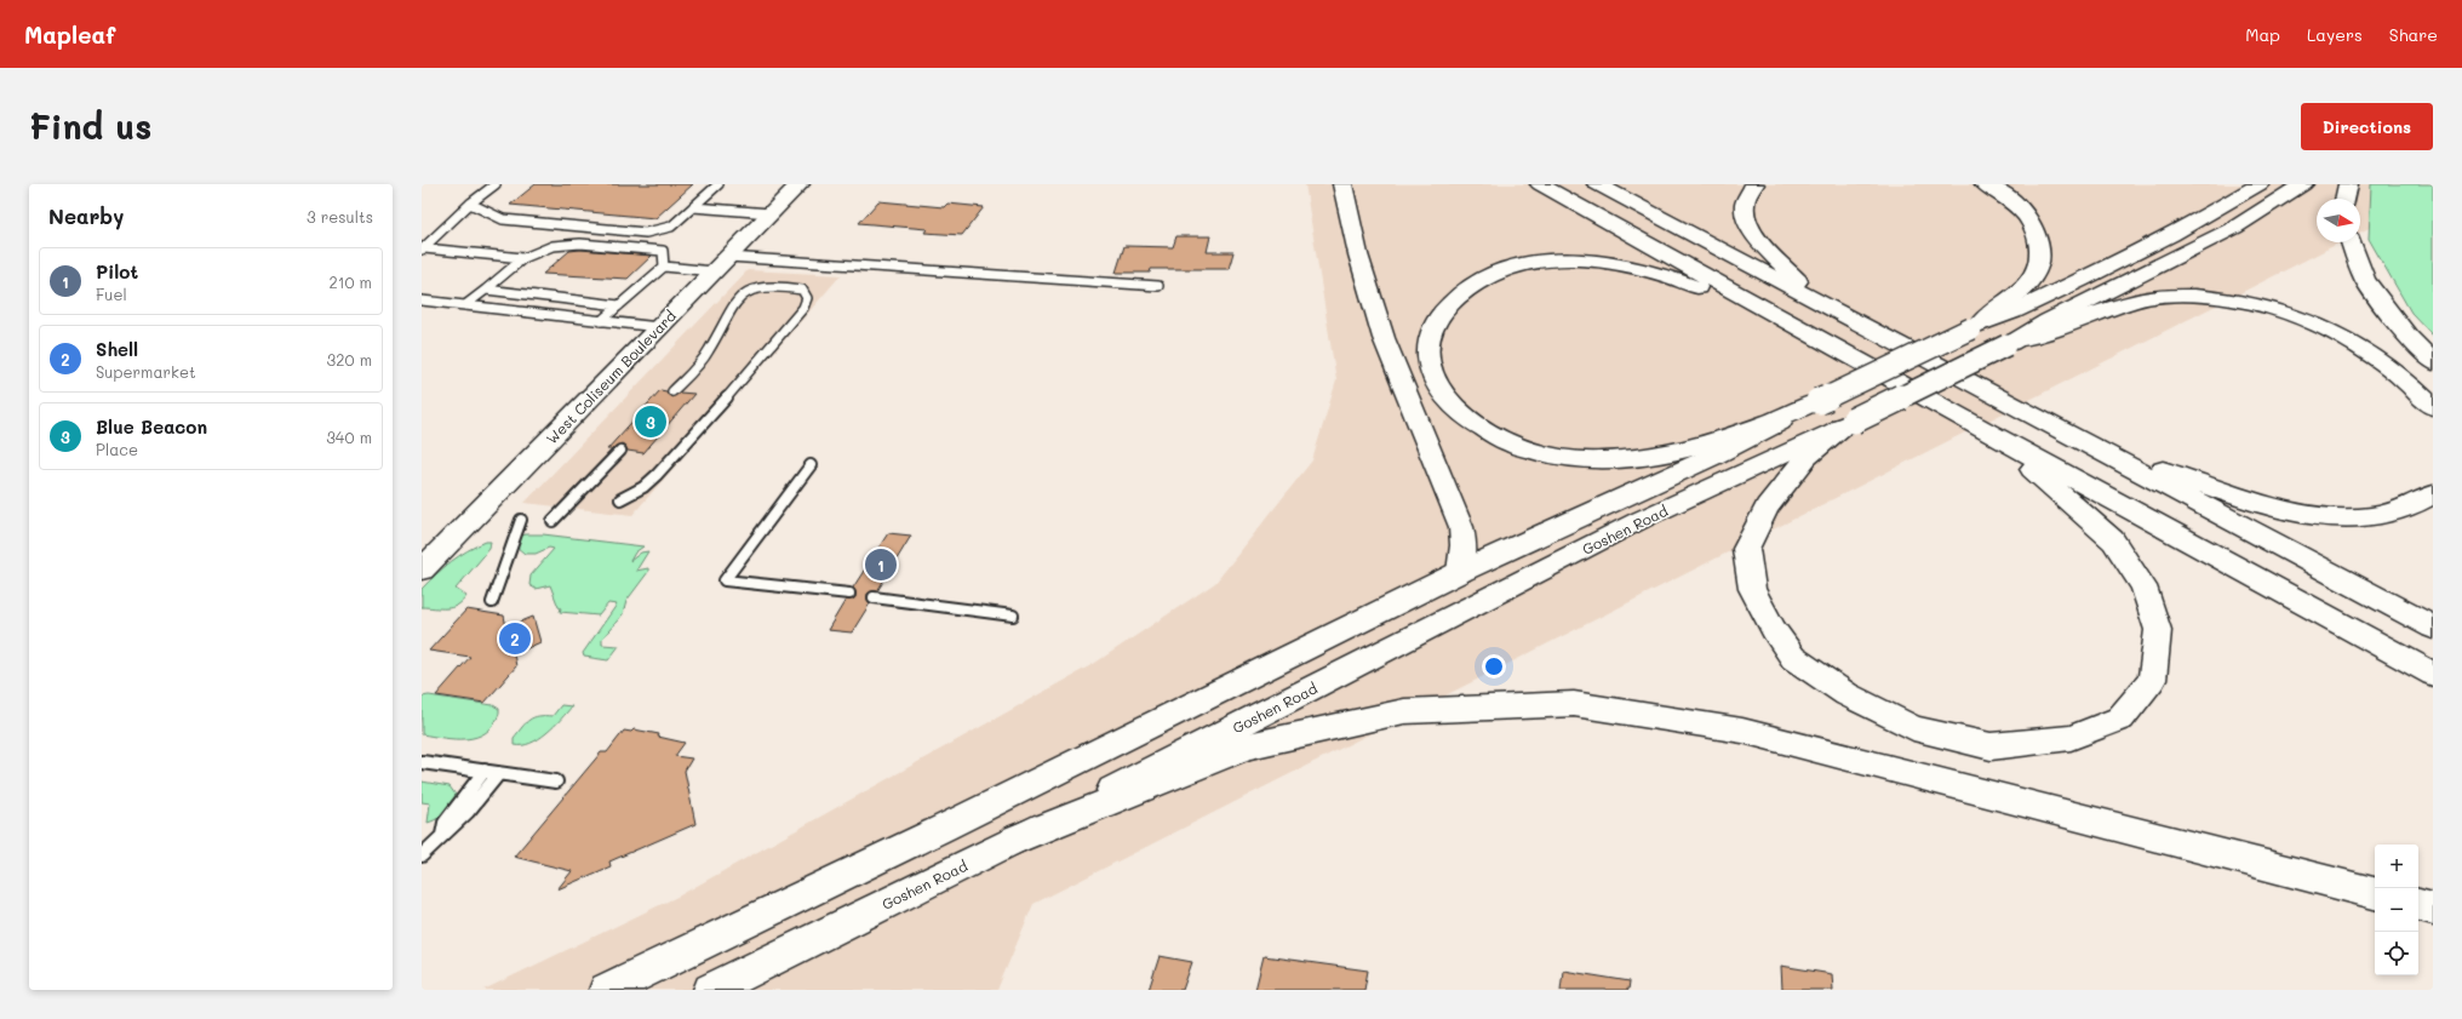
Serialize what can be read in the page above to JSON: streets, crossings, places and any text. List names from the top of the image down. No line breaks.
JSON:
{"streets":{"main road":["West Coliseum Boulevard","Goshen Road"]},"north":"right","page":{"header":"Mapleaf","nav":["Map","Layers","Share"],"buttons":"Directions","title":"Find us","heading":["Nearby","3 results"],"list":[{"mark":"1","name":"Pilot","note":"Fuel","value":"210 m"},{"mark":"2","name":"Shell","note":"Supermarket","value":"320 m"},{"mark":"3","name":"Blue Beacon","note":"Place","value":"340 m"}],"pins":["3","1","2"],"map_buttons":["+","−"]}}
